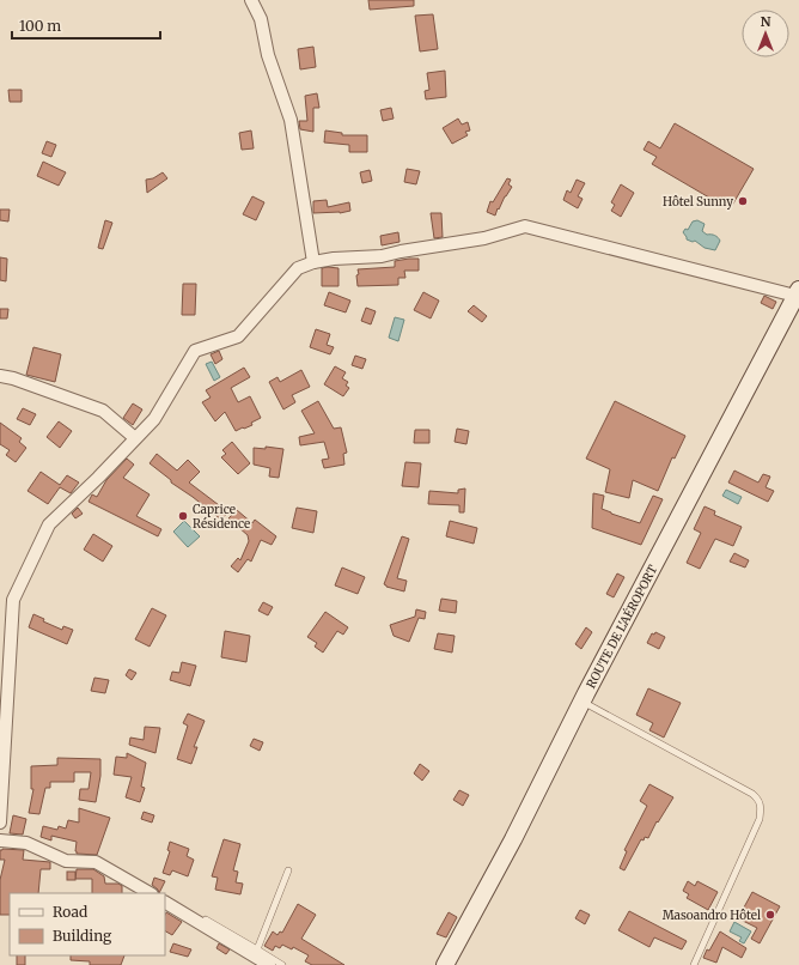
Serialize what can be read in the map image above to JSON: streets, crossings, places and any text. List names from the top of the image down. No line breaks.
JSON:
{"streets":{"main road":["ROUTE DE L'AÉROPORT"]},"places":["Hôtel Sunny","Caprice Résidence","Masoandro Hôtel"],"legend":["Road","Building"],"scale_bar":"100 m","north":"top"}
